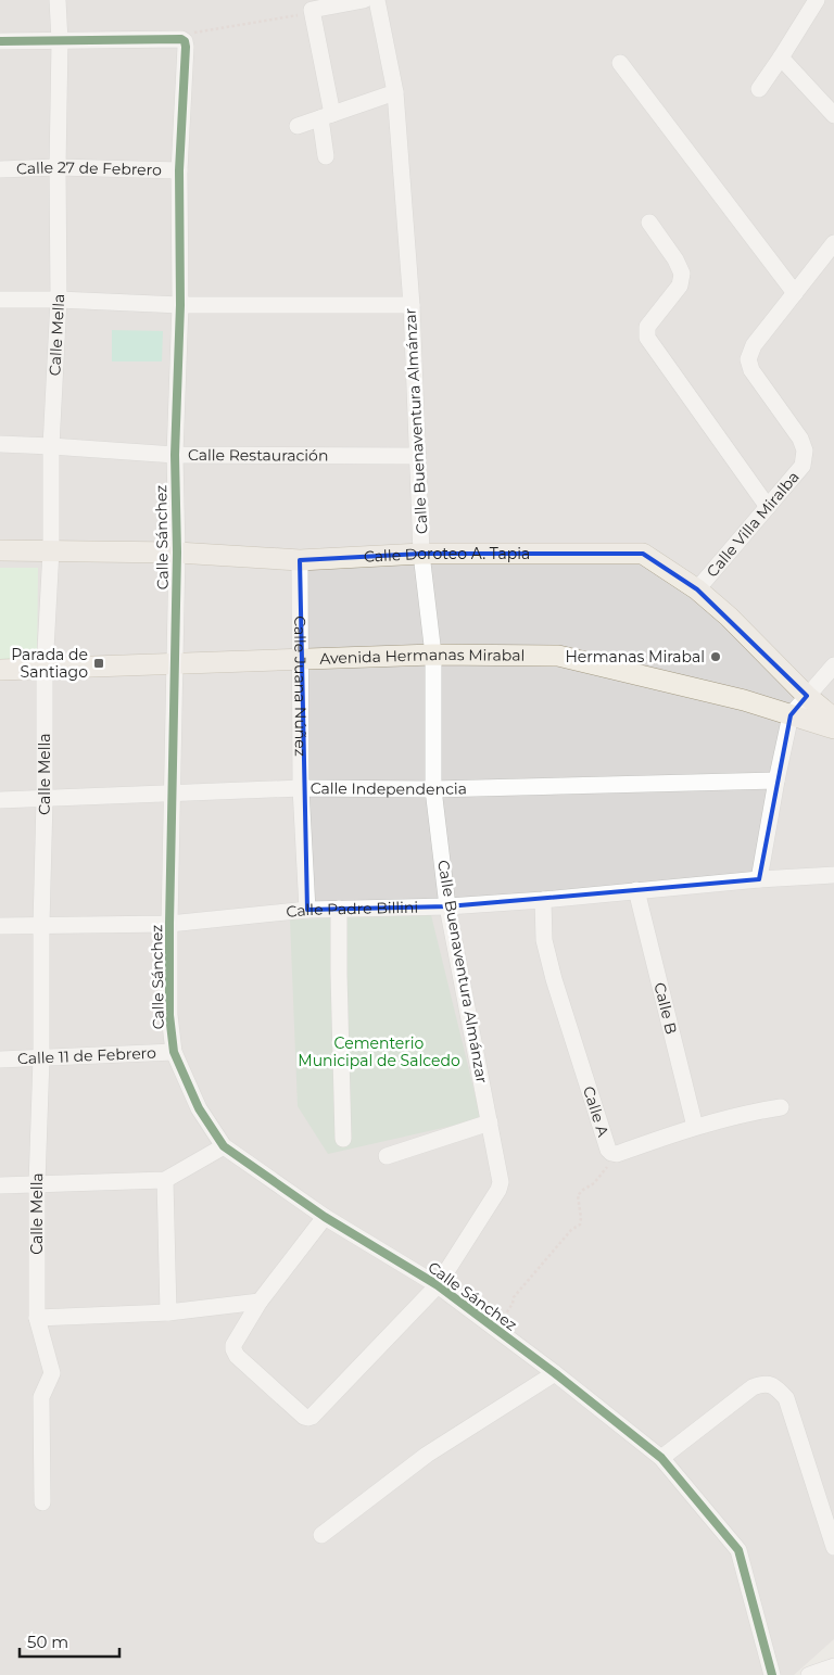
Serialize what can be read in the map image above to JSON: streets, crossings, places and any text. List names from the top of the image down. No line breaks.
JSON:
{"streets":{"main road":["Calle Doroteo A. Tapia","Avenida Hermanas Mirabal"],"street":["Calle 27 de Febrero","Calle Mella","Calle Buenaventura Almánzar","Calle Restauración","Calle Villa Miralba","Calle Sánchez","Calle Juana Núñez","Calle Independencia","Calle Padre Billini","Calle B","Calle 11 de Febrero","Calle A"]},"crossings":[["Calle 27 de Febrero","Calle Mella"],["Calle 27 de Febrero","Calle Sánchez"],["Calle Mella","Calle Restauración"],["Calle Mella","Calle Doroteo A. Tapia"],["Calle Mella","Avenida Hermanas Mirabal"],["Calle Mella","Calle Independencia"],["Calle Mella","Calle Padre Billini"],["Calle Mella","Calle 11 de Febrero"],["Calle Buenaventura Almánzar","Calle Restauración"],["Calle Buenaventura Almánzar","Calle Sánchez"],["Calle Buenaventura Almánzar","Calle Doroteo A. Tapia"],["Calle Buenaventura Almánzar","Avenida Hermanas Mirabal"],["Calle Buenaventura Almánzar","Calle Independencia"],["Calle Buenaventura Almánzar","Calle Padre Billini"],["Calle Restauración","Calle Sánchez"],["Calle Villa Miralba","Calle Doroteo A. Tapia"],["Calle Sánchez","Calle Doroteo A. Tapia"],["Calle Sánchez","Avenida Hermanas Mirabal"],["Calle Sánchez","Calle Independencia"],["Calle Sánchez","Calle Padre Billini"],["Calle Sánchez","Calle 11 de Febrero"],["Calle Doroteo A. Tapia","Calle Juana Núñez"],["Avenida Hermanas Mirabal","Calle Juana Núñez"],["Calle Juana Núñez","Calle Independencia"],["Calle Juana Núñez","Calle Padre Billini"],["Calle Padre Billini","Calle B"],["Calle Padre Billini","Calle A"],["Calle B","Calle A"]],"parks":["Cementerio Municipal de Salcedo"],"places":{"other":["Hermanas Mirabal"],"transit":["Parada de Santiago"]},"scale_bar":"50 m"}
